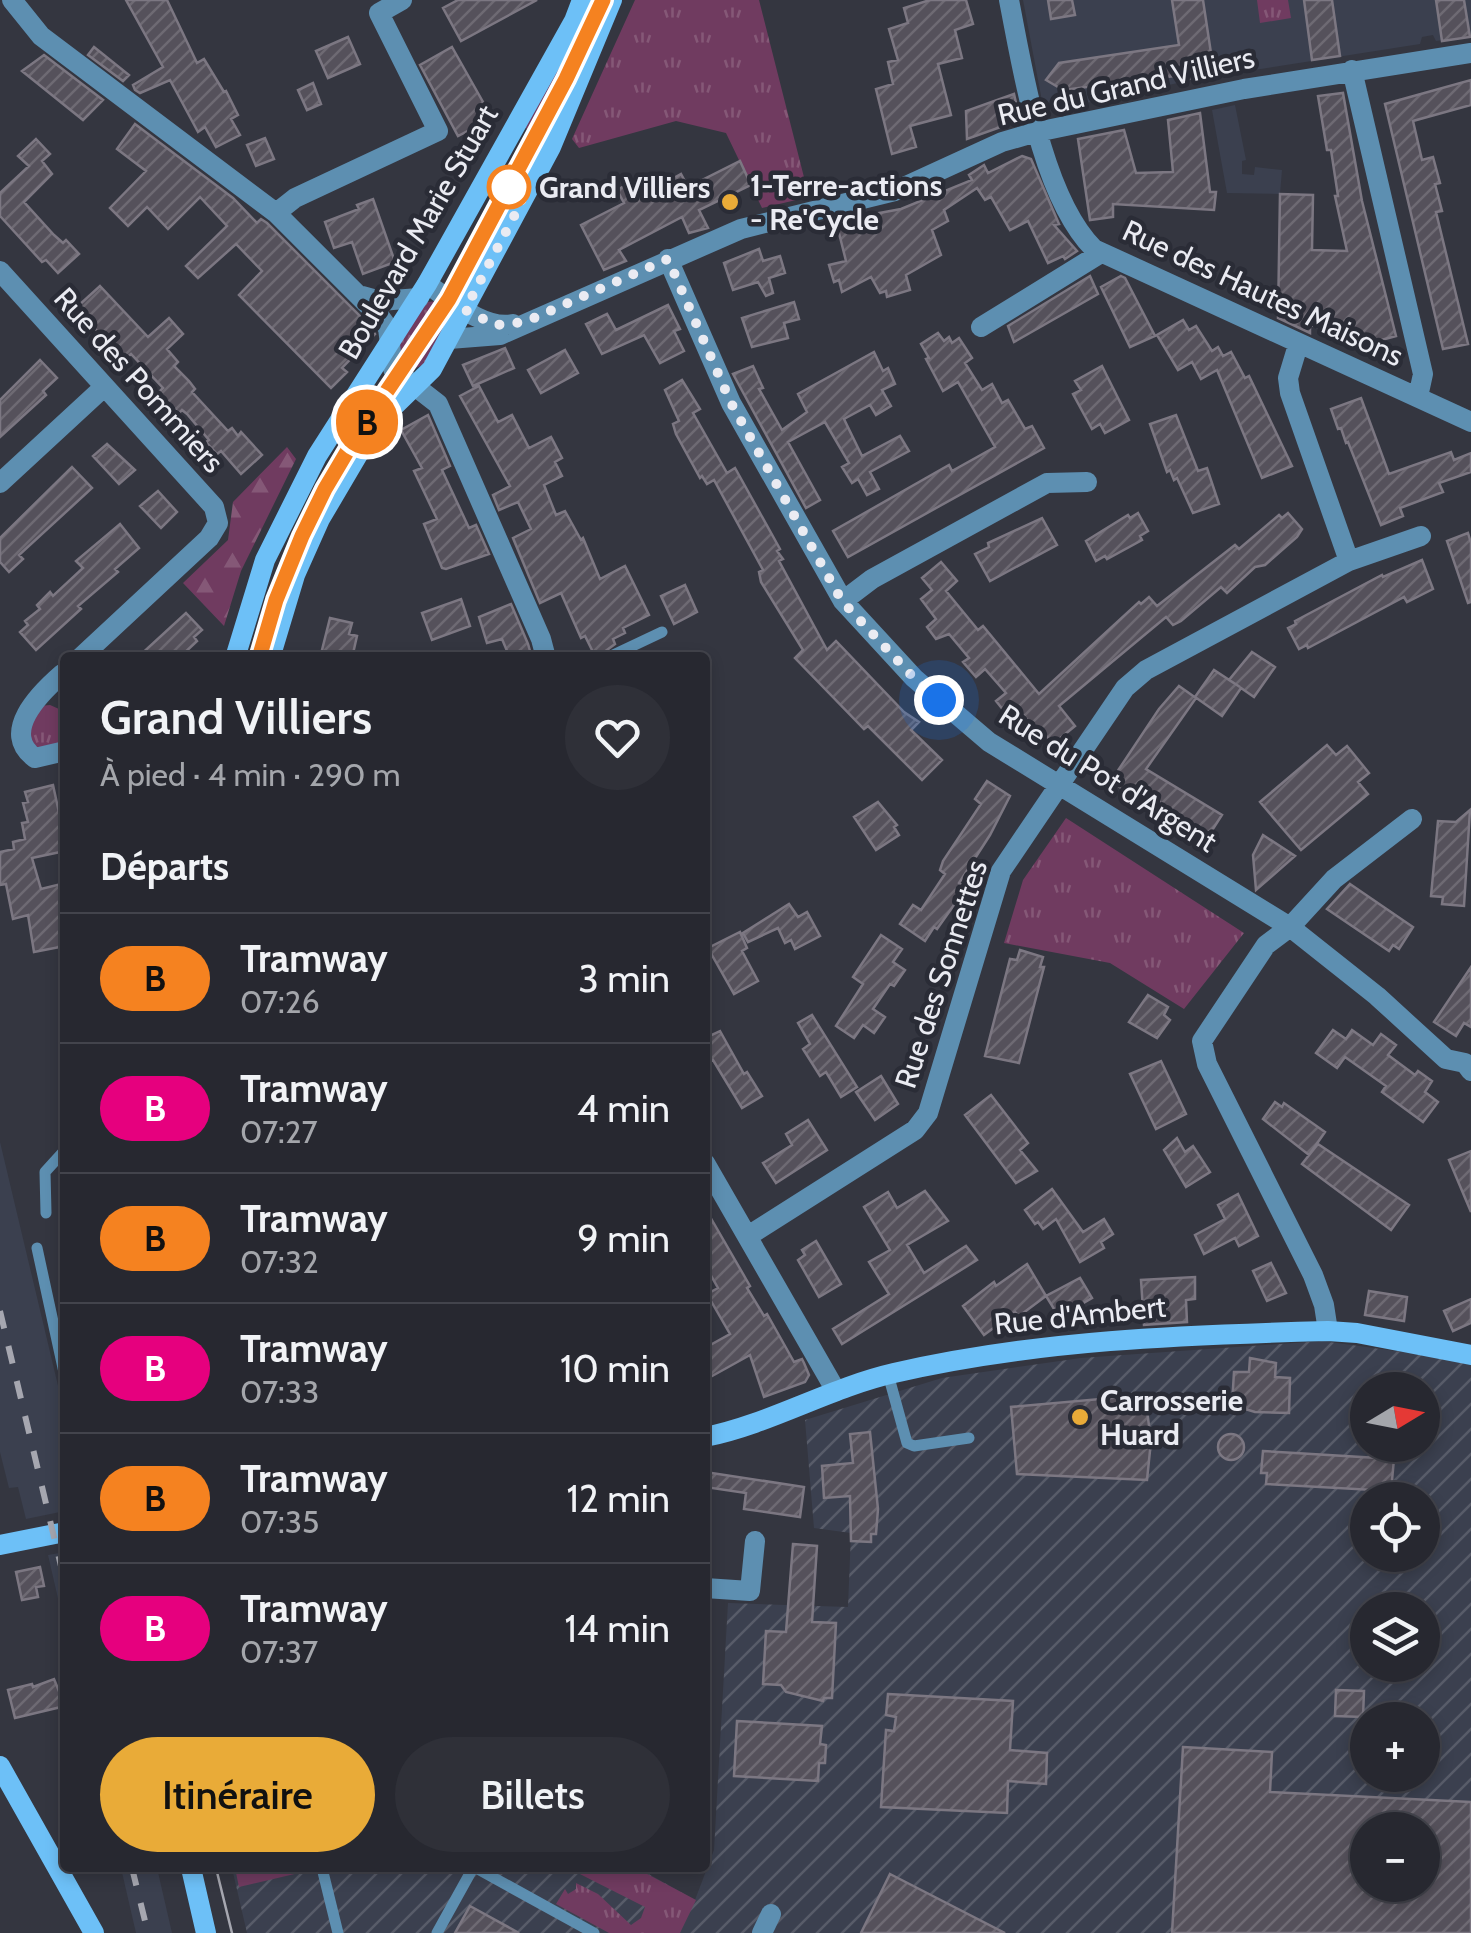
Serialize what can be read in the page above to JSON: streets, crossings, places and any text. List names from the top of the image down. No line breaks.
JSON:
{"streets":{"main road":["Boulevard Marie Stuart","Rue d'Ambert"],"street":["Rue du Grand Villiers","Rue des Hautes Maisons","Rue des Pommiers","Rue du Pot d'Argent","Rue des Sonnettes"]},"crossings":[["Rue du Grand Villiers","Rue des Hautes Maisons"],["Rue du Grand Villiers","Rue du Pot d'Argent"],["Rue du Pot d'Argent","Rue des Sonnettes"]],"places":["Grand Villiers","1-Terre-actions - Re'Cycle","Carrosserie Huard"],"lines":["tram line B"],"north":"right","page":{"on_map":"B","heading":[["Grand Villiers","À pied · 4 min · 290 m"],"Départs"],"list":[{"mark":"B","name":"Tramway","note":"07:26","value":"3 min"},{"mark":"B","name":"Tramway","note":"07:27","value":"4 min"},{"mark":"B","name":"Tramway","note":"07:32","value":"9 min"},{"mark":"B","name":"Tramway","note":"07:33","value":"10 min"},{"mark":"B","name":"Tramway","note":"07:35","value":"12 min"},{"mark":"B","name":"Tramway","note":"07:37","value":"14 min"}],"map_buttons":["+","−"],"buttons":["Itinéraire","Billets"]}}
